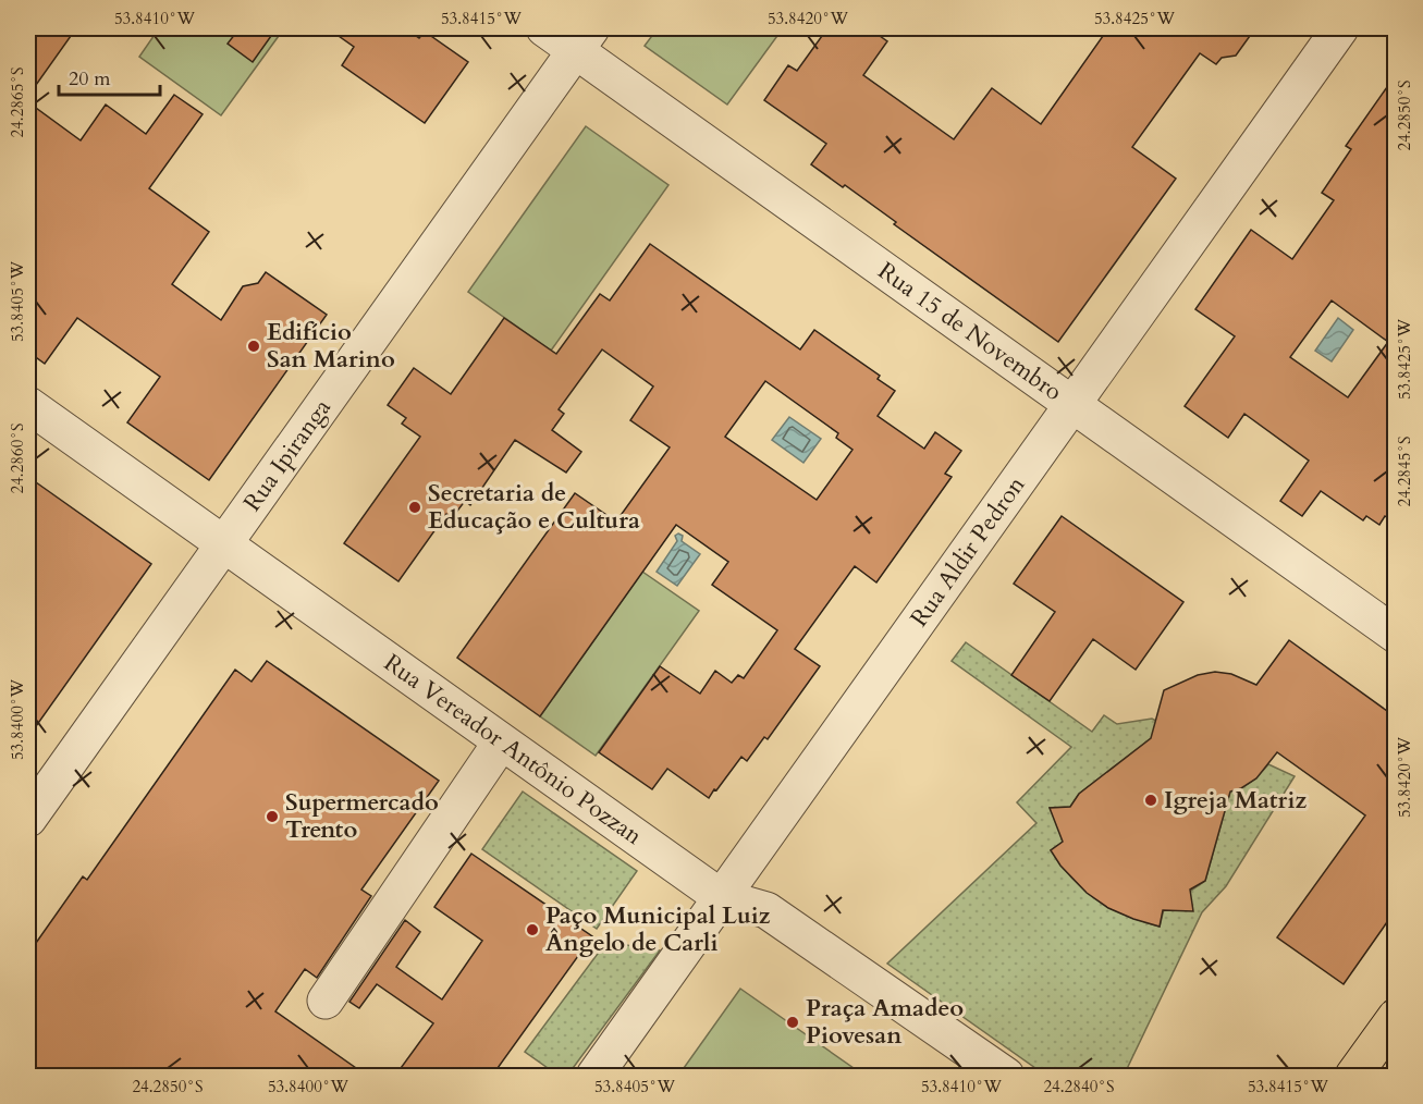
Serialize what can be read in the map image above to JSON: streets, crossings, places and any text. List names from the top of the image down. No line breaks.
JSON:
{"streets":{"street":["Rua 15 de Novembro","Rua Ipiranga","Rua Aldir Pedron","Rua Vereador Antônio Pozzan"]},"crossings":[["Rua 15 de Novembro","Rua Ipiranga"],["Rua 15 de Novembro","Rua Aldir Pedron"],["Rua Ipiranga","Rua Vereador Antônio Pozzan"],["Rua Aldir Pedron","Rua Vereador Antônio Pozzan"]],"places":["Edifício San Marino","Secretaria de Educação e Cultura","Igreja Matriz","Supermercado Trento","Paço Municipal Luiz Ângelo de Carli","Praça Amadeo Piovesan"],"scale_bar":"20 m","coordinates":["53.8410°W","53.8415°W","53.8420°W","53.8425°W","24.2865°S","24.2850°S","53.8405°W","24.2860°S","24.2845°S","53.8400°W","24.2840°S"]}
